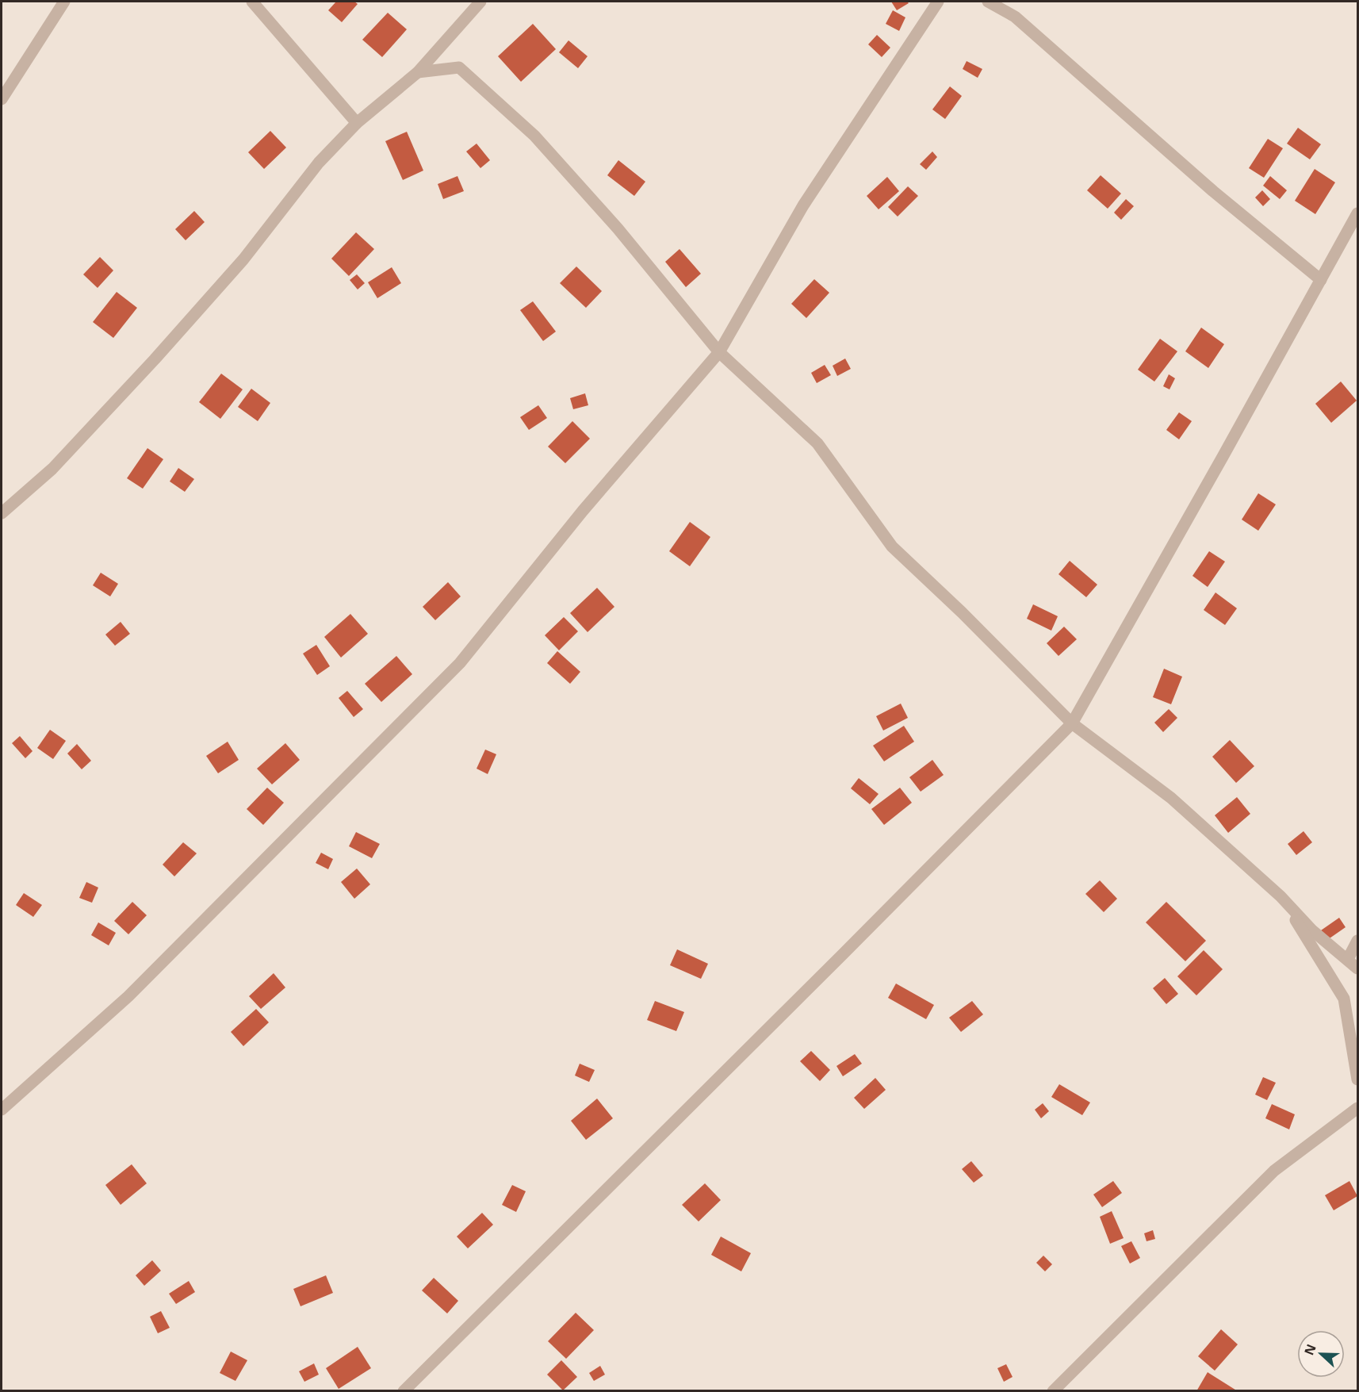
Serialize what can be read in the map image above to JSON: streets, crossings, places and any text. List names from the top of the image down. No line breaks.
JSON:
{"north":"left"}
